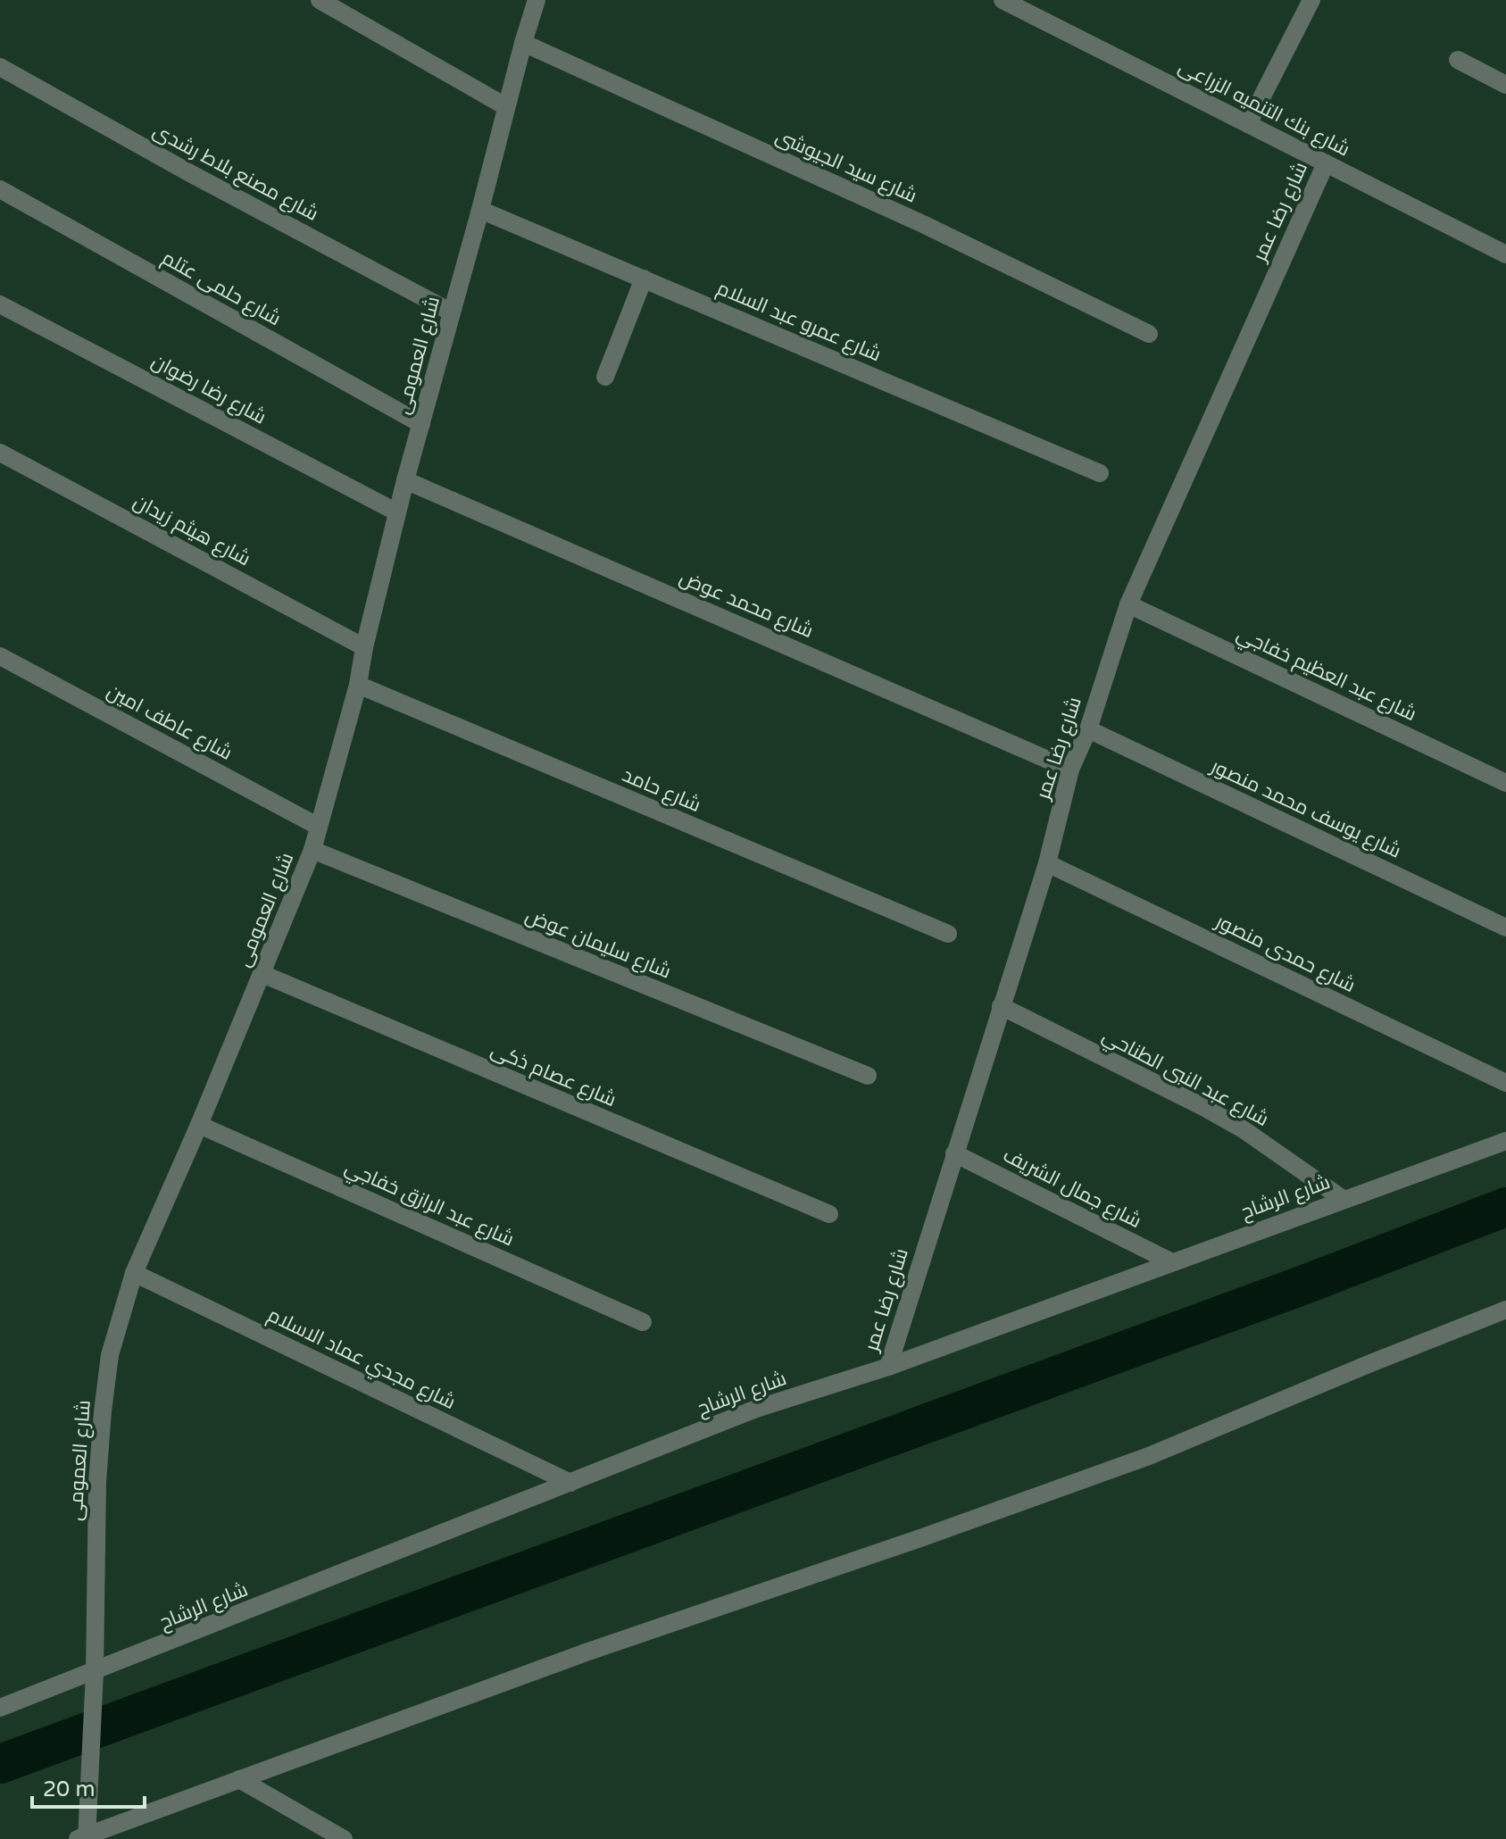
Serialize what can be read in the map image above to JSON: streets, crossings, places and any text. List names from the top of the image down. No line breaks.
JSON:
{"streets":{"street":["شارع بنك التنميه الزراعى","شارع سيد الجيوشى","شارع مصنع بلاط رشدى","شارع رضا عمر","شارع حلمى عتلم","شارع عمرو عبد السلام","شارع العمومى","شارع رضا رضوان","شارع هيثم زيدان","شارع محمد عوض","شارع عبد العظيم خفاجي","شارع عاطف امين","شارع حامد","شارع يوسف محمد منصور","شارع سليمان عوض","شارع حمدى منصور","شارع عصام ذكى","شارع عبد النبى الطناحي","شارع جمال الشريف","شارع الرشاح","شارع عبد الرازق خفاجي","شارع مجدي عماد الاسلام"]},"crossings":[["شارع بنك التنميه الزراعى","شارع رضا عمر"],["شارع سيد الجيوشى","شارع العمومى"],["شارع مصنع بلاط رشدى","شارع العمومى"],["شارع رضا عمر","شارع محمد عوض"],["شارع رضا عمر","شارع عبد العظيم خفاجي"],["شارع رضا عمر","شارع يوسف محمد منصور"],["شارع رضا عمر","شارع حمدى منصور"],["شارع رضا عمر","شارع عبد النبى الطناحي"],["شارع رضا عمر","شارع جمال الشريف"],["شارع رضا عمر","شارع الرشاح"],["شارع حلمى عتلم","شارع العمومى"],["شارع عمرو عبد السلام","شارع العمومى"],["شارع العمومى","شارع رضا رضوان"],["شارع العمومى","شارع هيثم زيدان"],["شارع العمومى","شارع محمد عوض"],["شارع العمومى","شارع عاطف امين"],["شارع العمومى","شارع حامد"],["شارع العمومى","شارع سليمان عوض"],["شارع العمومى","شارع عصام ذكى"],["شارع العمومى","شارع الرشاح"],["شارع العمومى","شارع عبد الرازق خفاجي"],["شارع العمومى","شارع مجدي عماد الاسلام"],["شارع عبد النبى الطناحي","شارع الرشاح"],["شارع جمال الشريف","شارع الرشاح"],["شارع الرشاح","شارع مجدي عماد الاسلام"]],"scale_bar":"20 m"}
